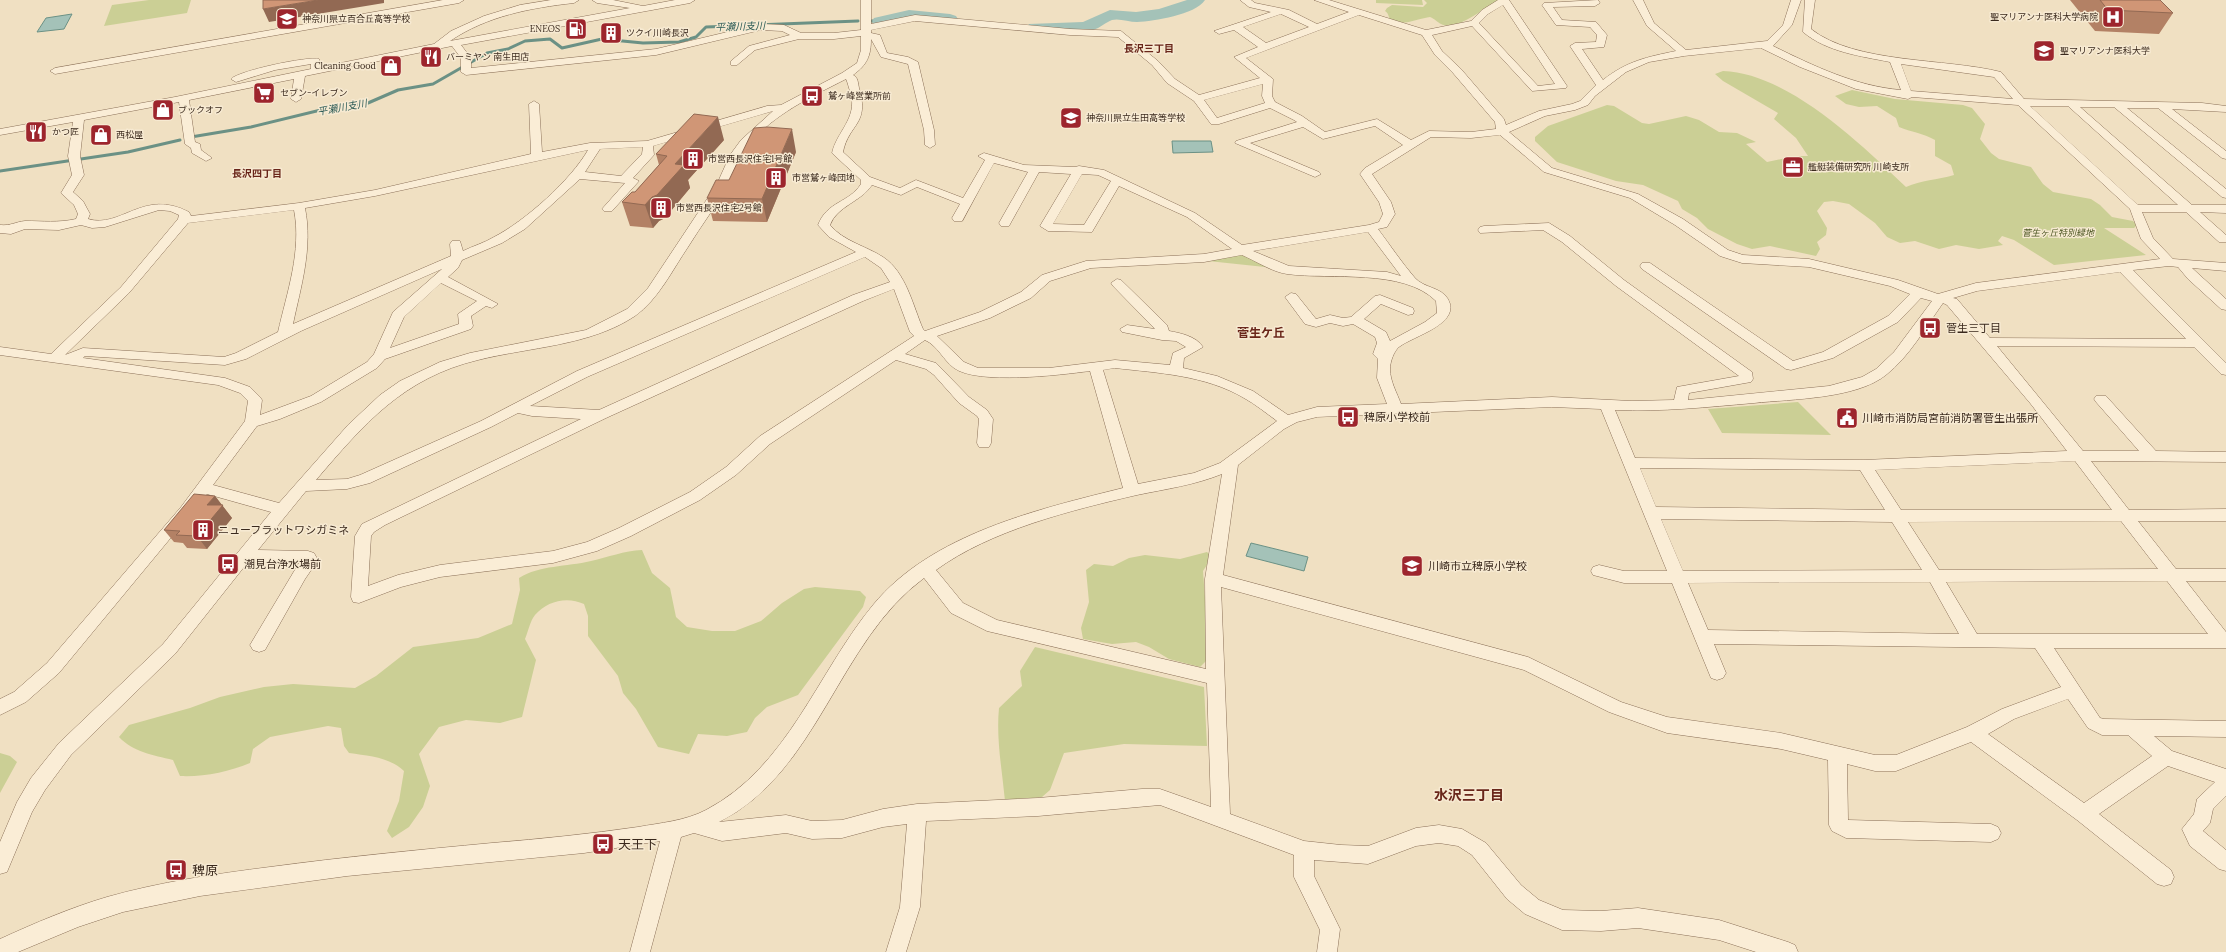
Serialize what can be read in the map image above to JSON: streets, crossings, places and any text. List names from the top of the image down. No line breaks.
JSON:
{"districts":["長沢三丁目","長沢四丁目","菅生ケ丘","水沢三丁目"],"water":["平瀬川支川"],"parks":["菅生ヶ丘特別緑地"],"places":{"hospital":["聖マリアンナ医科大学病院"],"school or university":["神奈川県立百合丘高等学校","聖マリアンナ医科大学","神奈川県立生田高等学校","川崎市立稗原小学校"],"fuel station":["ENEOS"],"building":["ツクイ川崎長沢","市営西長沢住宅1号館","市営鷲ヶ峰団地","市営西長沢住宅2号館","ニューフラットワシガミネ"],"restaurant":["バーミヤン 南生田店","かつ匠"],"shop":["Cleaning Good","ブックオフ","西松屋"],"supermarket":["セブン-イレブン"],"bus stop":["鷲ヶ峰営業所前","菅生三丁目","稗原小学校前","潮見台浄水場前","天王下","稗原"],"office":["艦艇装備研究所 川崎支所"],"public building":["川崎市消防局宮前消防署菅生出張所"]}}
